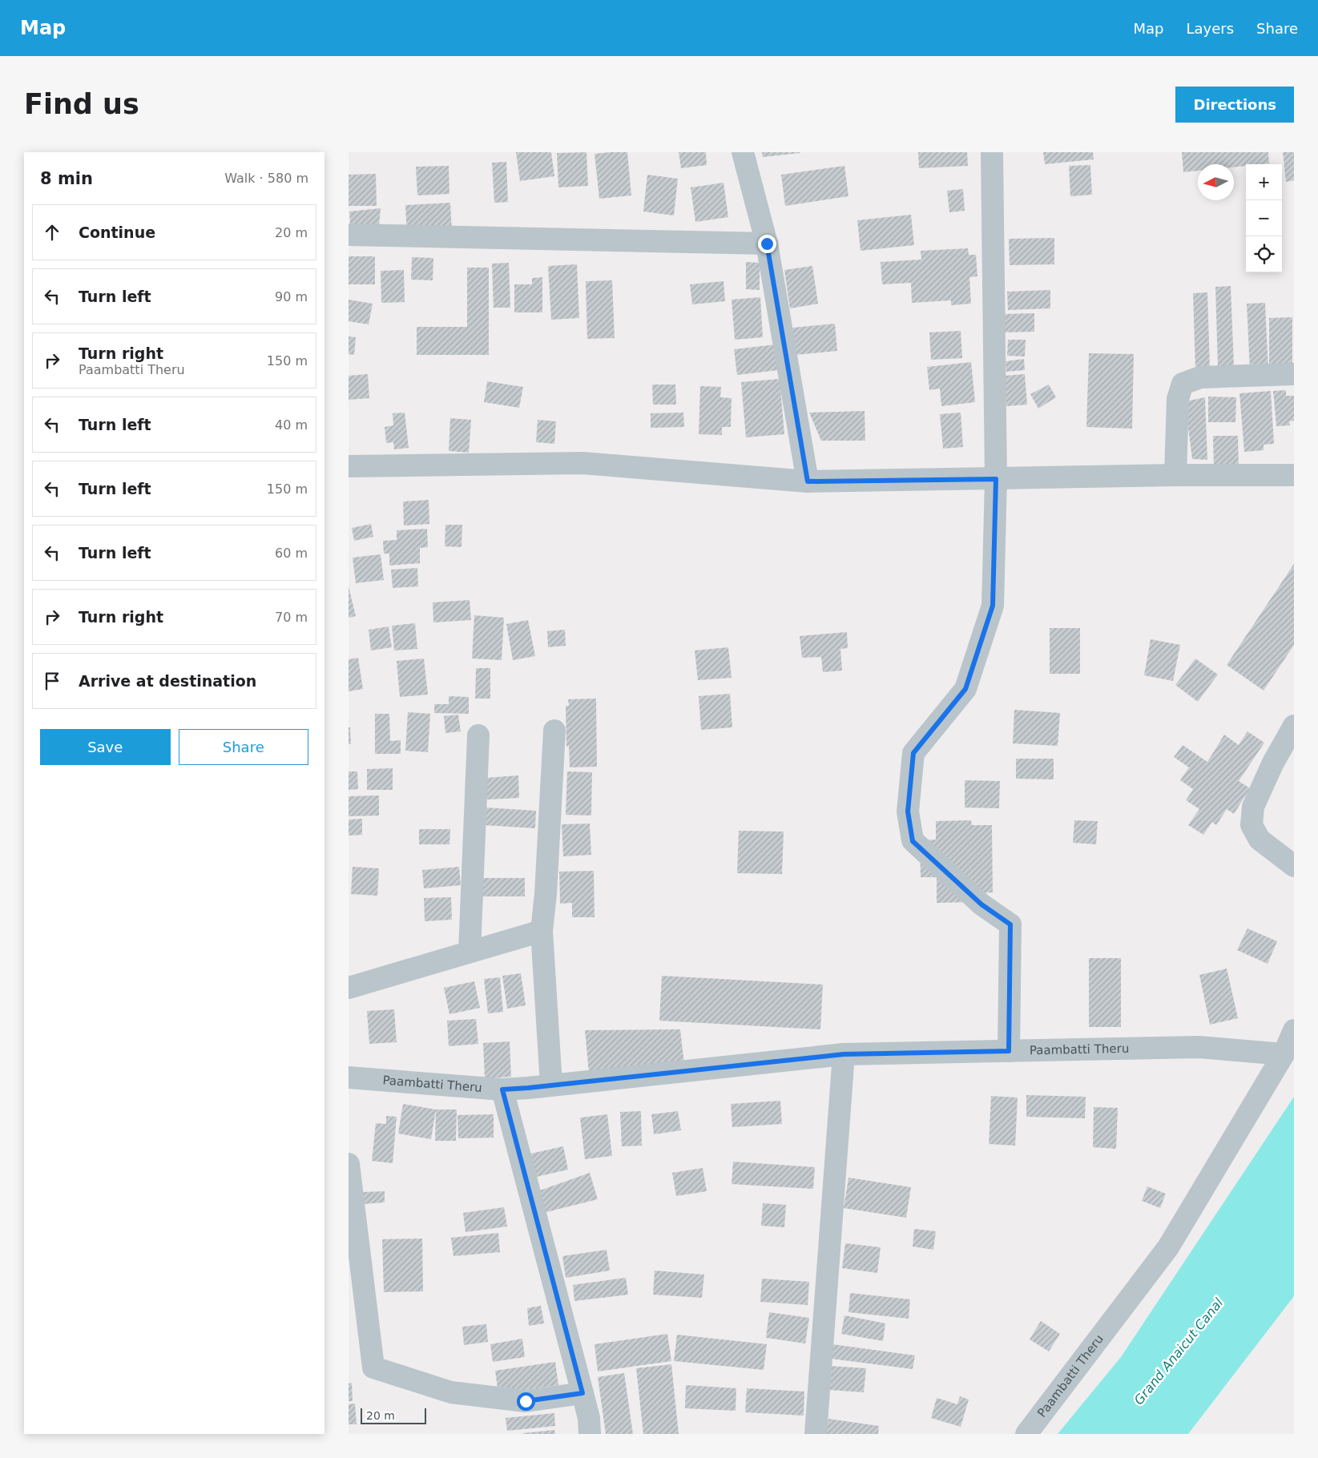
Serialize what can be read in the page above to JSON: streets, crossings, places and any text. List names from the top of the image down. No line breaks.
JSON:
{"streets":{"street":["Paambatti Theru"]},"water":["Grand Anaicut Canal"],"scale_bar":"20 m","north":"left","page":{"header":"Map","nav":["Map","Layers","Share"],"buttons":["Directions",["Save","Share"]],"title":"Find us","heading":["8 min","Walk · 580 m"],"map_buttons":["+","−"],"list":[["Continue","20 m"],["Turn left","90 m"],["Turn right","Paambatti Theru","150 m"],["Turn left","40 m"],["Turn left","150 m"],["Turn left","60 m"],["Turn right","70 m"],"Arrive at destination"],"scale":"20 m"}}
